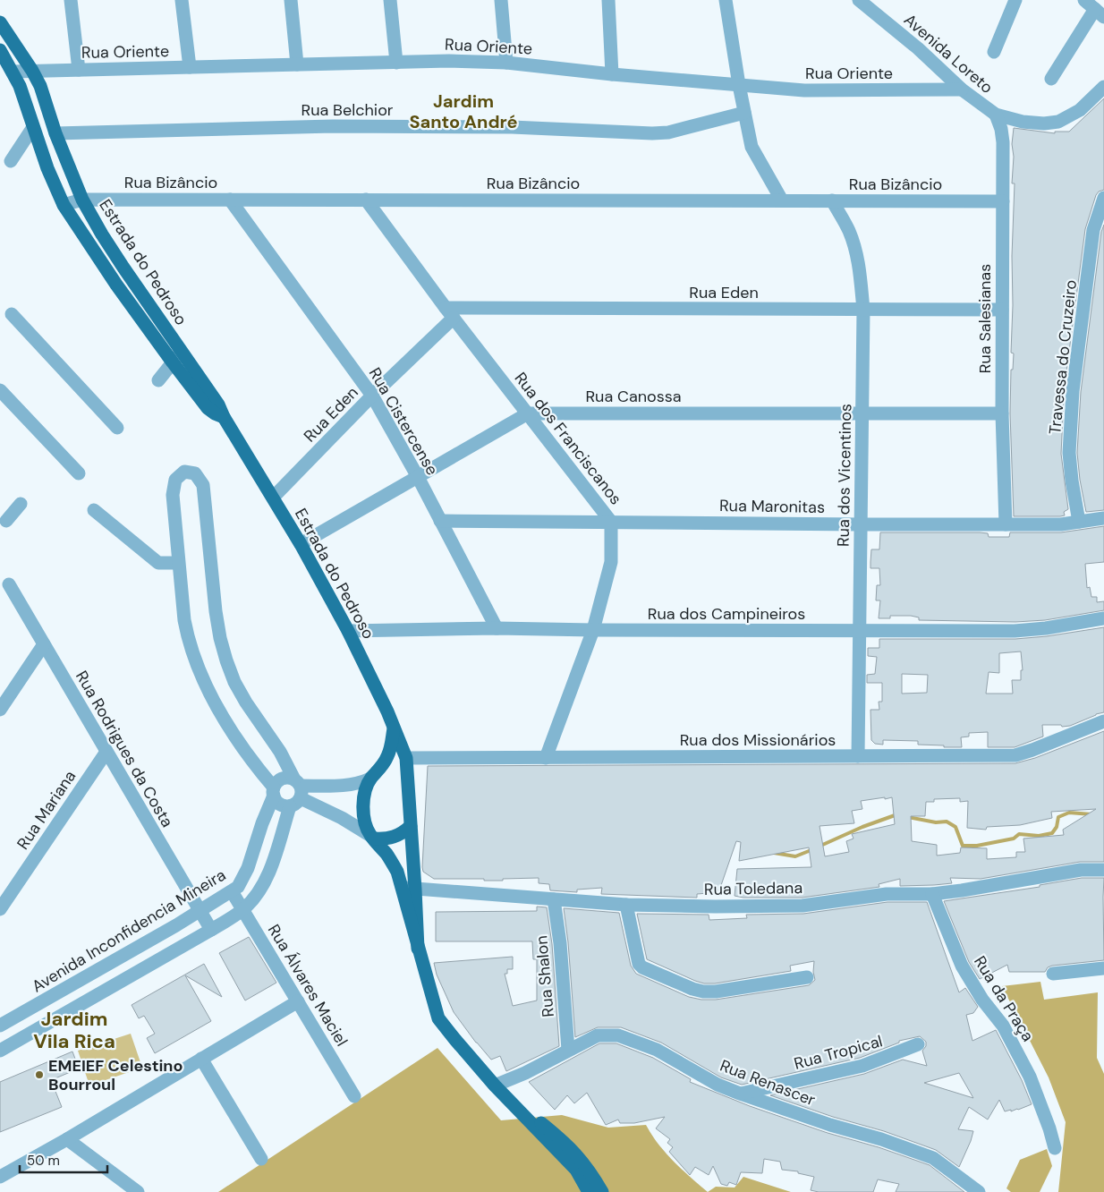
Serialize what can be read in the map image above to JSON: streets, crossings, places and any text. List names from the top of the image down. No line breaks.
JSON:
{"streets":{"main road":["Estrada do Pedroso"],"street":["Rua Oriente","Avenida Loreto","Rua Belchior","Rua Bizâncio","Rua Eden","Rua Salesianas","Travessa do Cruzeiro","Rua Canossa","Rua Cistercense","Rua dos Franciscanos","Rua dos Vicentinos","Rua Maronitas","Rua dos Campineiros","Rua dos Missionários","Rua Rodrigues da Costa","Rua Mariana","Rua Toledana","Avenida Inconfidencia Mineira","Rua Shalon","Rua Álvares Maciel","Rua da Praça","Rua Tropical","Rua Renascer"]},"crossings":[["Rua Oriente","Avenida Loreto"],["Rua Oriente","Estrada do Pedroso"],["Avenida Loreto","Rua Salesianas"],["Rua Belchior","Estrada do Pedroso"],["Rua Bizâncio","Estrada do Pedroso"],["Rua Bizâncio","Rua Salesianas"],["Rua Bizâncio","Rua Cistercense"],["Rua Bizâncio","Rua dos Franciscanos"],["Rua Bizâncio","Rua dos Vicentinos"],["Estrada do Pedroso","Rua Eden"],["Estrada do Pedroso","Rua Canossa"],["Estrada do Pedroso","Rua dos Campineiros"],["Estrada do Pedroso","Rua dos Missionários"],["Estrada do Pedroso","Rua Toledana"],["Estrada do Pedroso","Rua Renascer"],["Rua Eden","Rua Salesianas"],["Rua Eden","Rua Cistercense"],["Rua Eden","Rua dos Franciscanos"],["Rua Eden","Rua dos Vicentinos"],["Rua Salesianas","Rua Canossa"],["Rua Salesianas","Rua Maronitas"],["Travessa do Cruzeiro","Rua Maronitas"],["Rua Canossa","Rua Cistercense"],["Rua Canossa","Rua dos Franciscanos"],["Rua Canossa","Rua dos Vicentinos"],["Rua Cistercense","Rua Maronitas"],["Rua Cistercense","Rua dos Campineiros"],["Rua dos Franciscanos","Rua Maronitas"],["Rua dos Franciscanos","Rua dos Campineiros"],["Rua dos Franciscanos","Rua dos Missionários"],["Rua dos Vicentinos","Rua Maronitas"],["Rua dos Vicentinos","Rua dos Campineiros"],["Rua dos Vicentinos","Rua dos Missionários"],["Rua Rodrigues da Costa","Rua Mariana"],["Rua Rodrigues da Costa","Avenida Inconfidencia Mineira"],["Rua Toledana","Rua Shalon"],["Rua Toledana","Rua da Praça"],["Avenida Inconfidencia Mineira","Rua Álvares Maciel"],["Rua Shalon","Rua Renascer"],["Rua Tropical","Rua Renascer"]],"districts":["Jardim Santo André","Jardim Vila Rica"],"places":["EMEIEF Celestino Bourroul"],"scale_bar":"50 m"}
